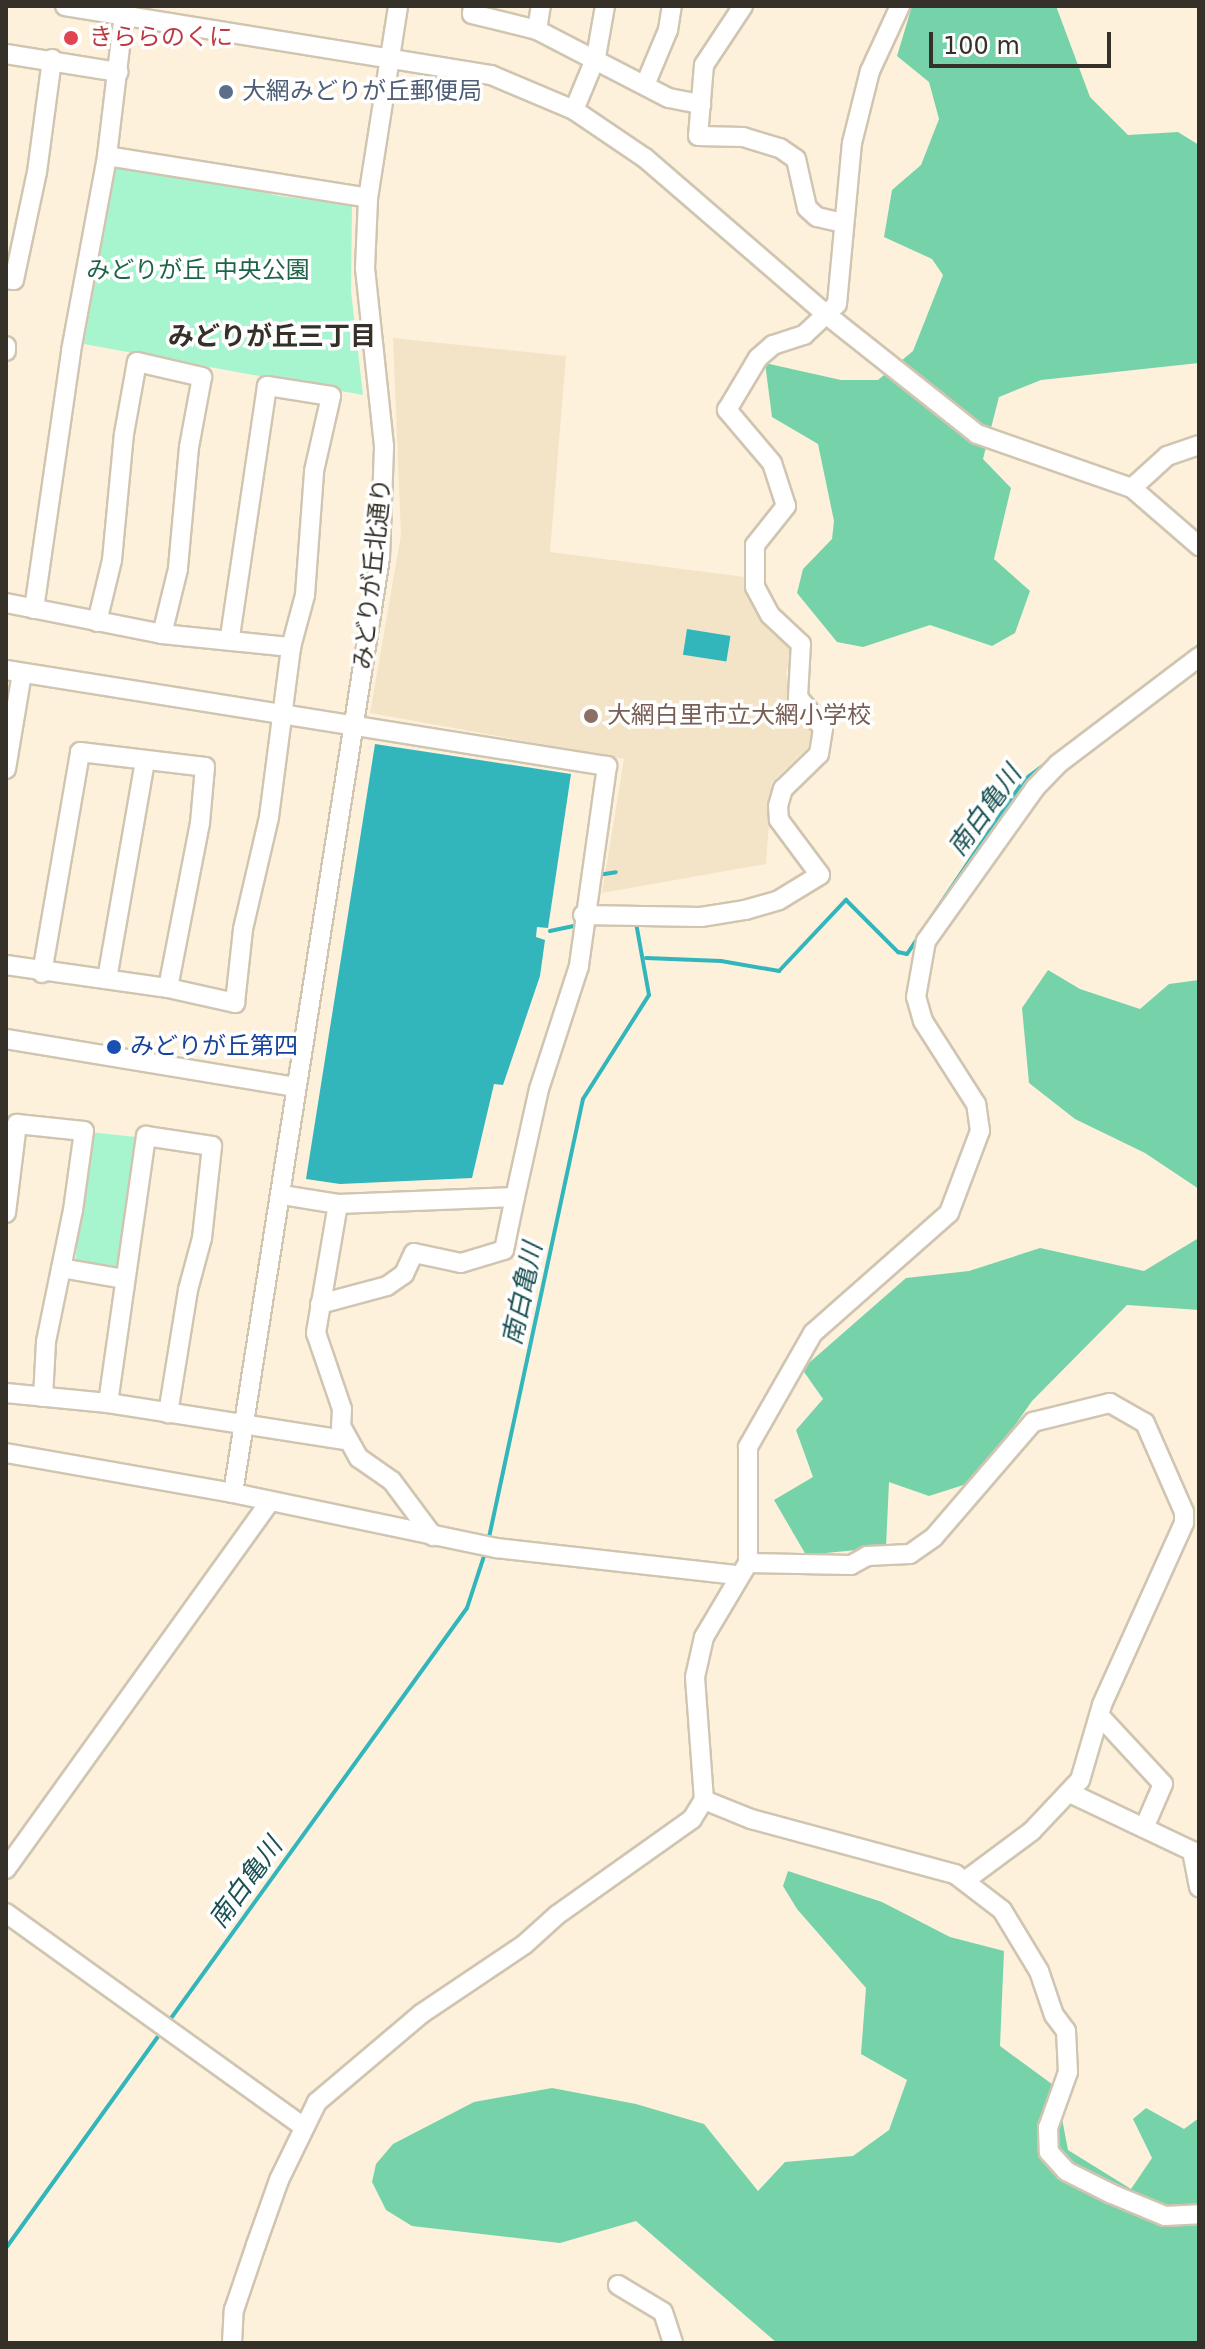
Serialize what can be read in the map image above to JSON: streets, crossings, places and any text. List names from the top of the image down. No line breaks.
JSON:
{"streets":{"street":["みどりが丘北通り"]},"districts":["みどりが丘三丁目"],"water":["南白亀川"],"parks":["みどりが丘 中央公園"],"places":["きららのくに","大網みどりが丘郵便局","大網白里市立大網小学校","みどりが丘第四"],"scale_bar":"100 m"}
